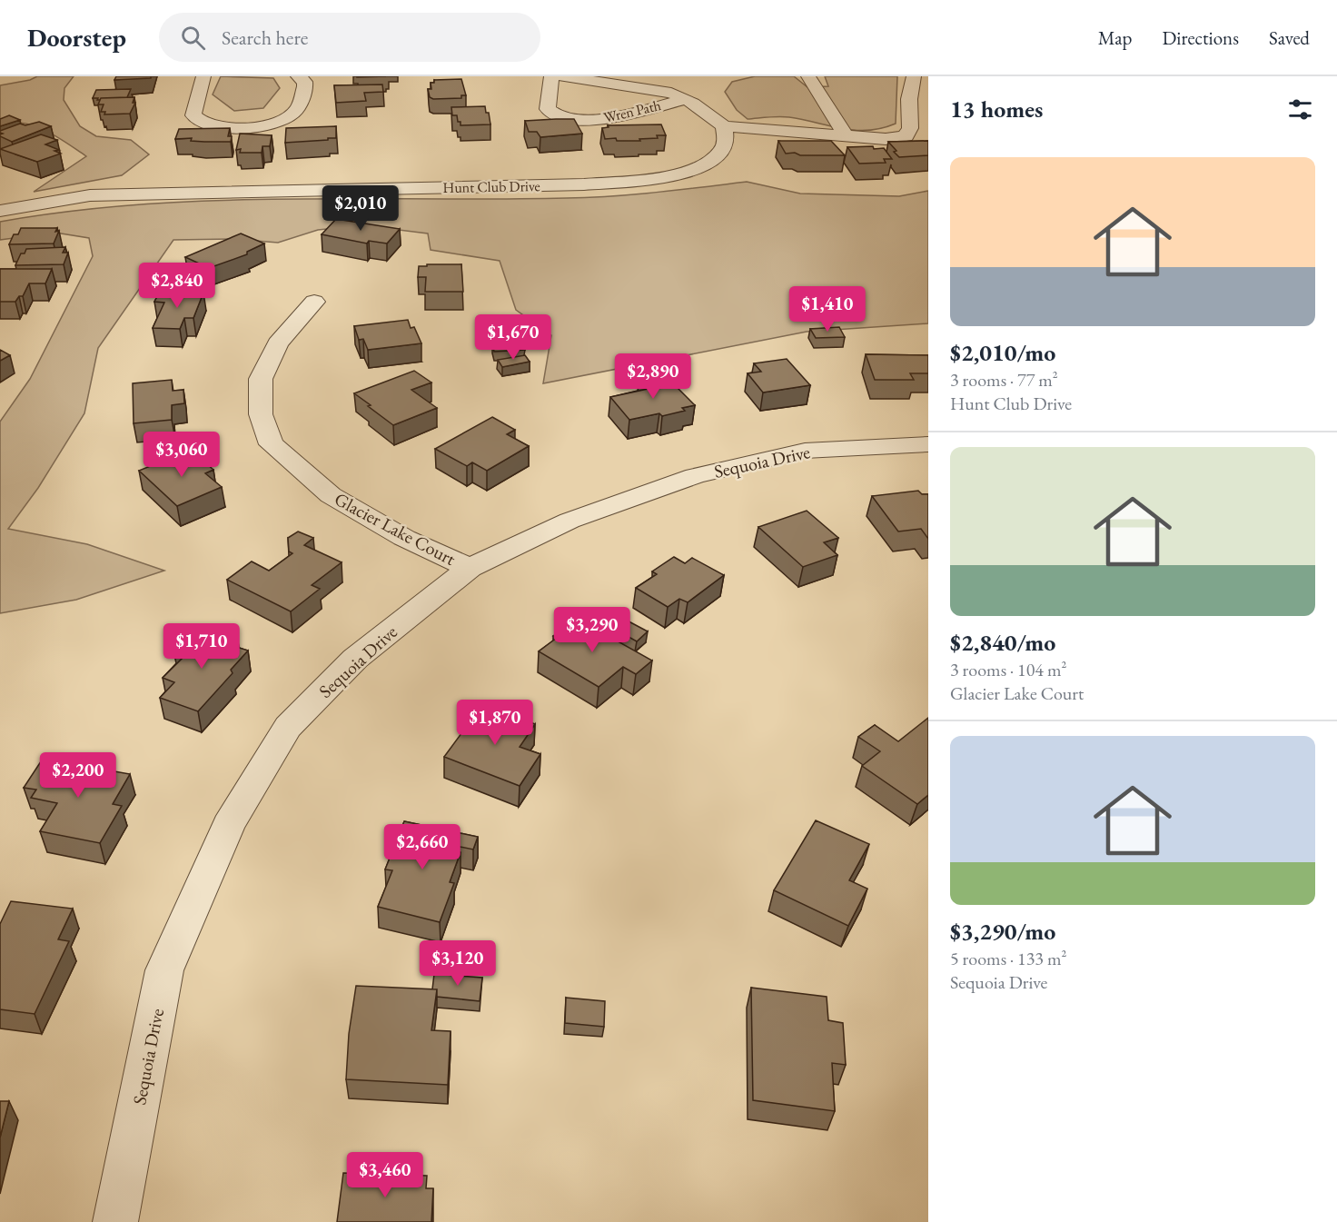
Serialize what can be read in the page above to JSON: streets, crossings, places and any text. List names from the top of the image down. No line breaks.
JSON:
{"streets":{"street":["Wren Path","Hunt Club Drive","Sequoia Drive","Glacier Lake Court"]},"crossings":[["Sequoia Drive","Glacier Lake Court"]],"page":{"header":"Doorstep","search":"Search here","nav":["Map","Directions","Saved"],"heading":"13 homes","list":[{"name":"$2,010/mo","note":"3 rooms · 77 m² · Hunt Club Drive"},{"name":"$2,840/mo","note":"3 rooms · 104 m² · Glacier Lake Court"},{"name":"$3,290/mo","note":"5 rooms · 133 m² · Sequoia Drive"}],"price":["$2,010","$2,840","$1,410","$1,670","$2,890","$3,060","$3,290","$1,710","$1,870","$2,200","$2,660","$3,120","$3,460"]}}
